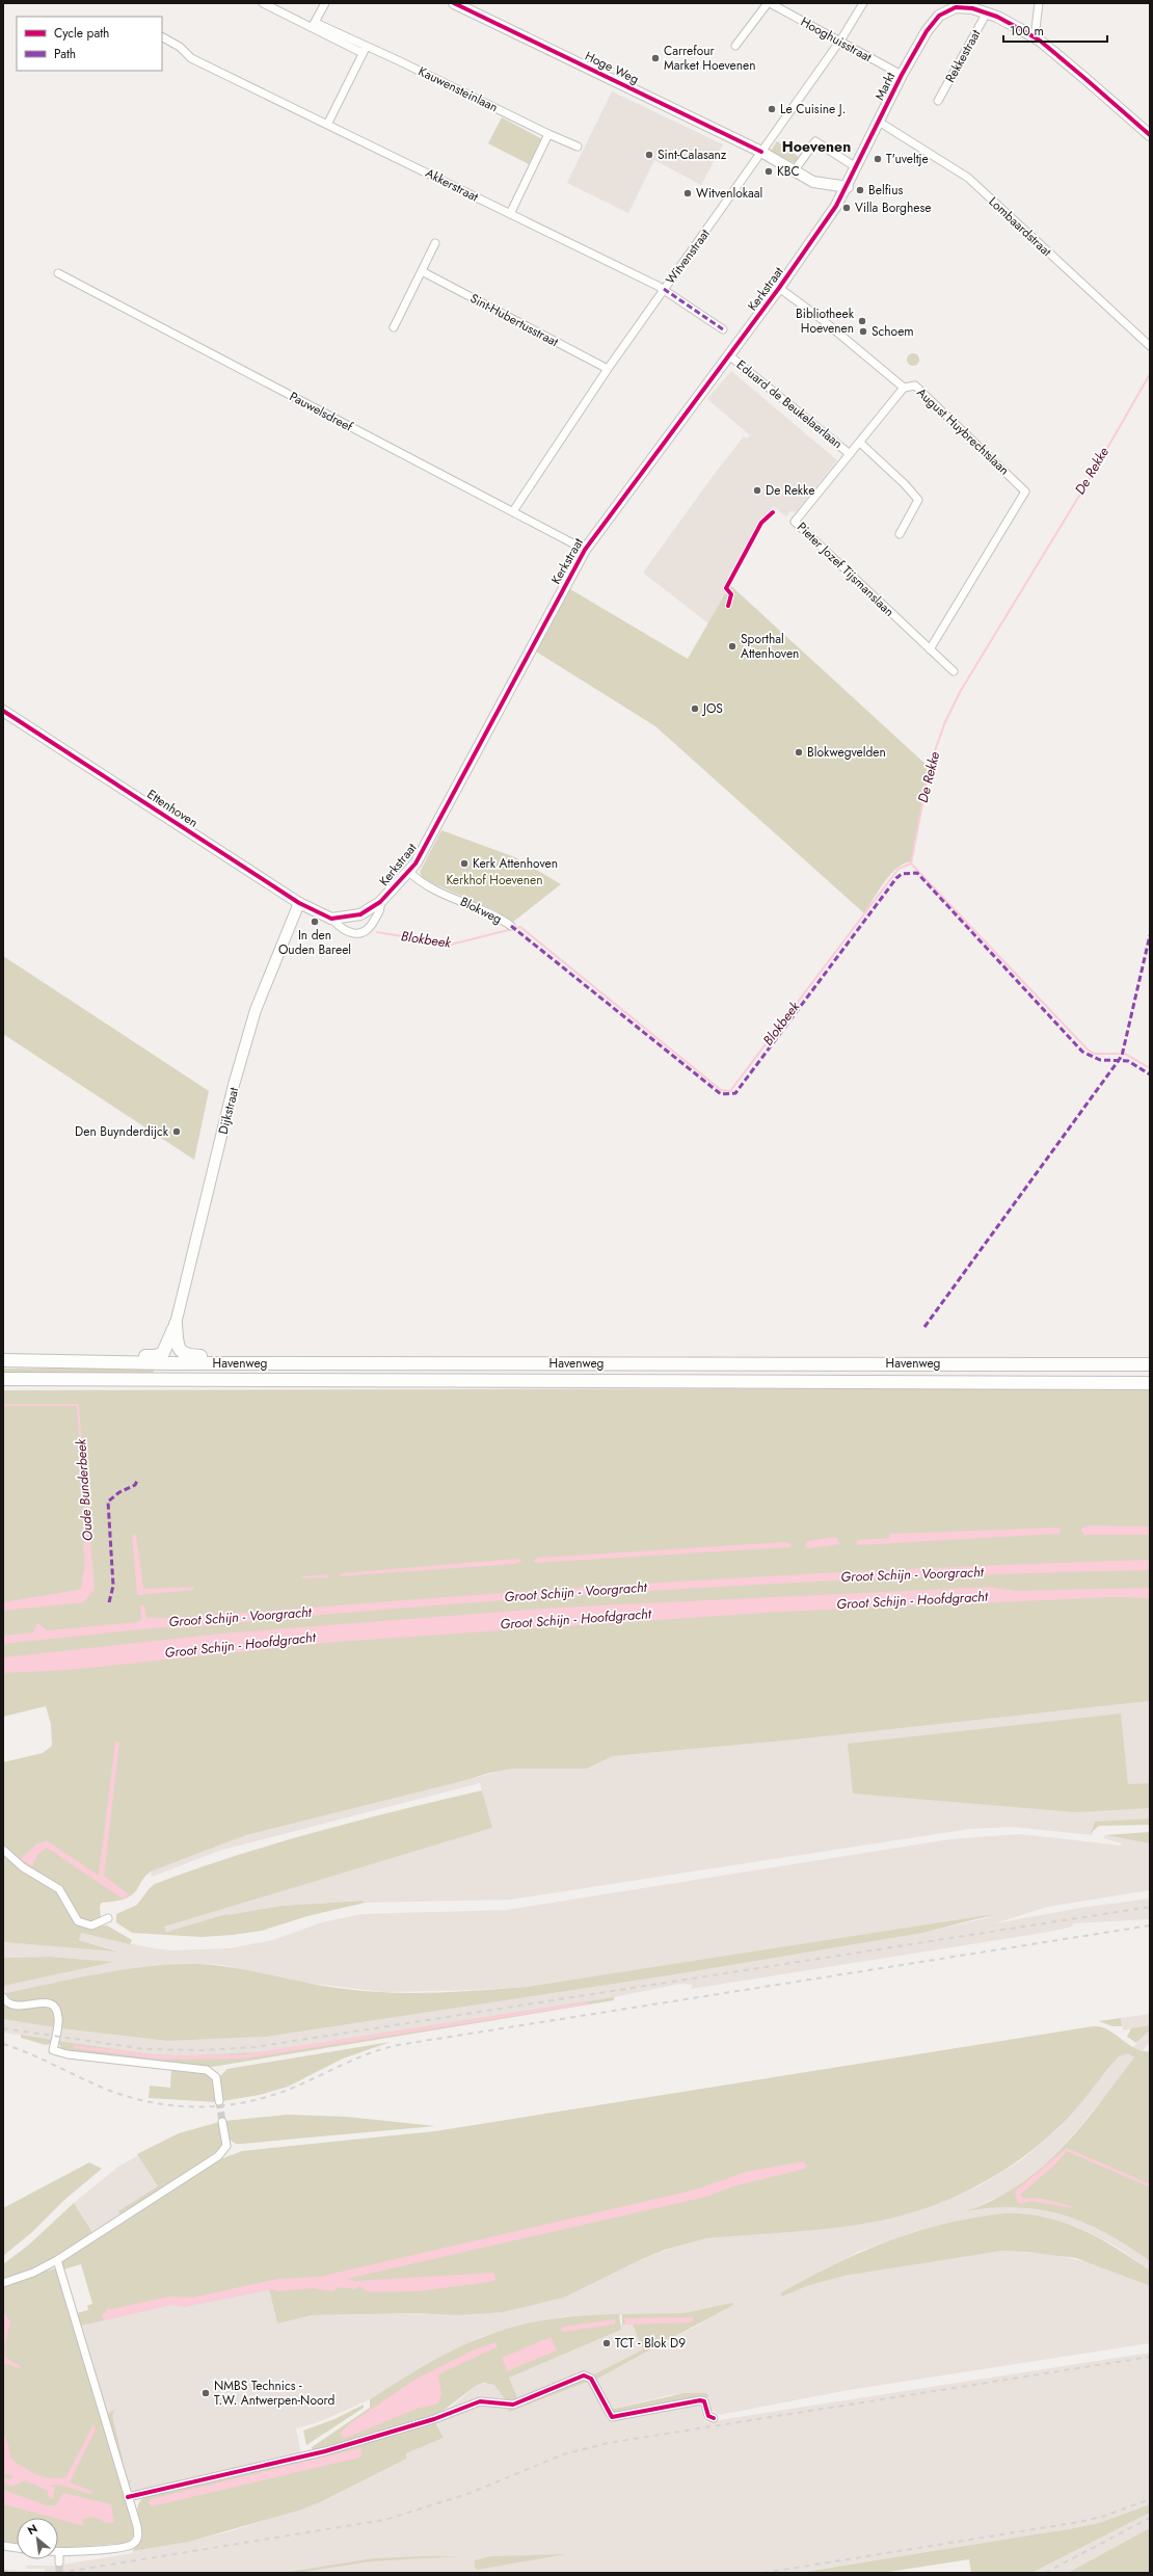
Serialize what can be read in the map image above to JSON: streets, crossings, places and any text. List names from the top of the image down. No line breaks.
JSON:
{"streets":{"highway":["Havenweg"],"main road":["Hoge Weg","Markt","Kerkstraat","Ettenhoven","Dijkstraat"],"street":["Hooghuisstraat","Rekkestraat","Kauwensteinlaan","Akkerstraat","Lombaardstraat","Witvenstraat","Sint-Hubertusstraat","Eduard de Beukelaerlaan","Pauwelsdreef","August Huybrechtslaan","Pieter Jozef Tijsmanslaan","Blokweg"]},"crossings":[["Hooghuisstraat","Markt"],["Hooghuisstraat","Witvenstraat"],["Hoge Weg","Markt"],["Hoge Weg","Witvenstraat"],["Hoge Weg","Kerkstraat"],["Markt","Lombaardstraat"],["Markt","Kerkstraat"],["Akkerstraat","Witvenstraat"],["Witvenstraat","Sint-Hubertusstraat"],["Witvenstraat","Pauwelsdreef"],["Kerkstraat","Eduard de Beukelaerlaan"],["Kerkstraat","Pauwelsdreef"],["Kerkstraat","August Huybrechtslaan"],["Kerkstraat","Ettenhoven"],["Kerkstraat","Blokweg"],["Eduard de Beukelaerlaan","Pieter Jozef Tijsmanslaan"],["August Huybrechtslaan","Pieter Jozef Tijsmanslaan"],["Ettenhoven","Dijkstraat"]],"districts":["Hoevenen"],"water":["De Rekke","Blokbeek","Oude Bunderbeek","Groot Schijn - Voorgracht","Groot Schijn - Hoofdgracht"],"parks":["Kerkhof Hoevenen"],"places":["Carrefour Market Hoevenen","Le Cuisine J.","Sint-Calasanz","T'uveltje","KBC","Belfius","Witvenlokaal","Villa Borghese","Bibliotheek Hoevenen","Schoem","De Rekke","Sporthal Attenhoven","JOS","Blokwegvelden","Kerk Attenhoven","In den Ouden Bareel","Den Buynderdijck","TCT - Blok D9","NMBS Technics - T.W. Antwerpen-Noord"],"legend":["Cycle path","Path"],"scale_bar":"100 m","north":"top left"}
